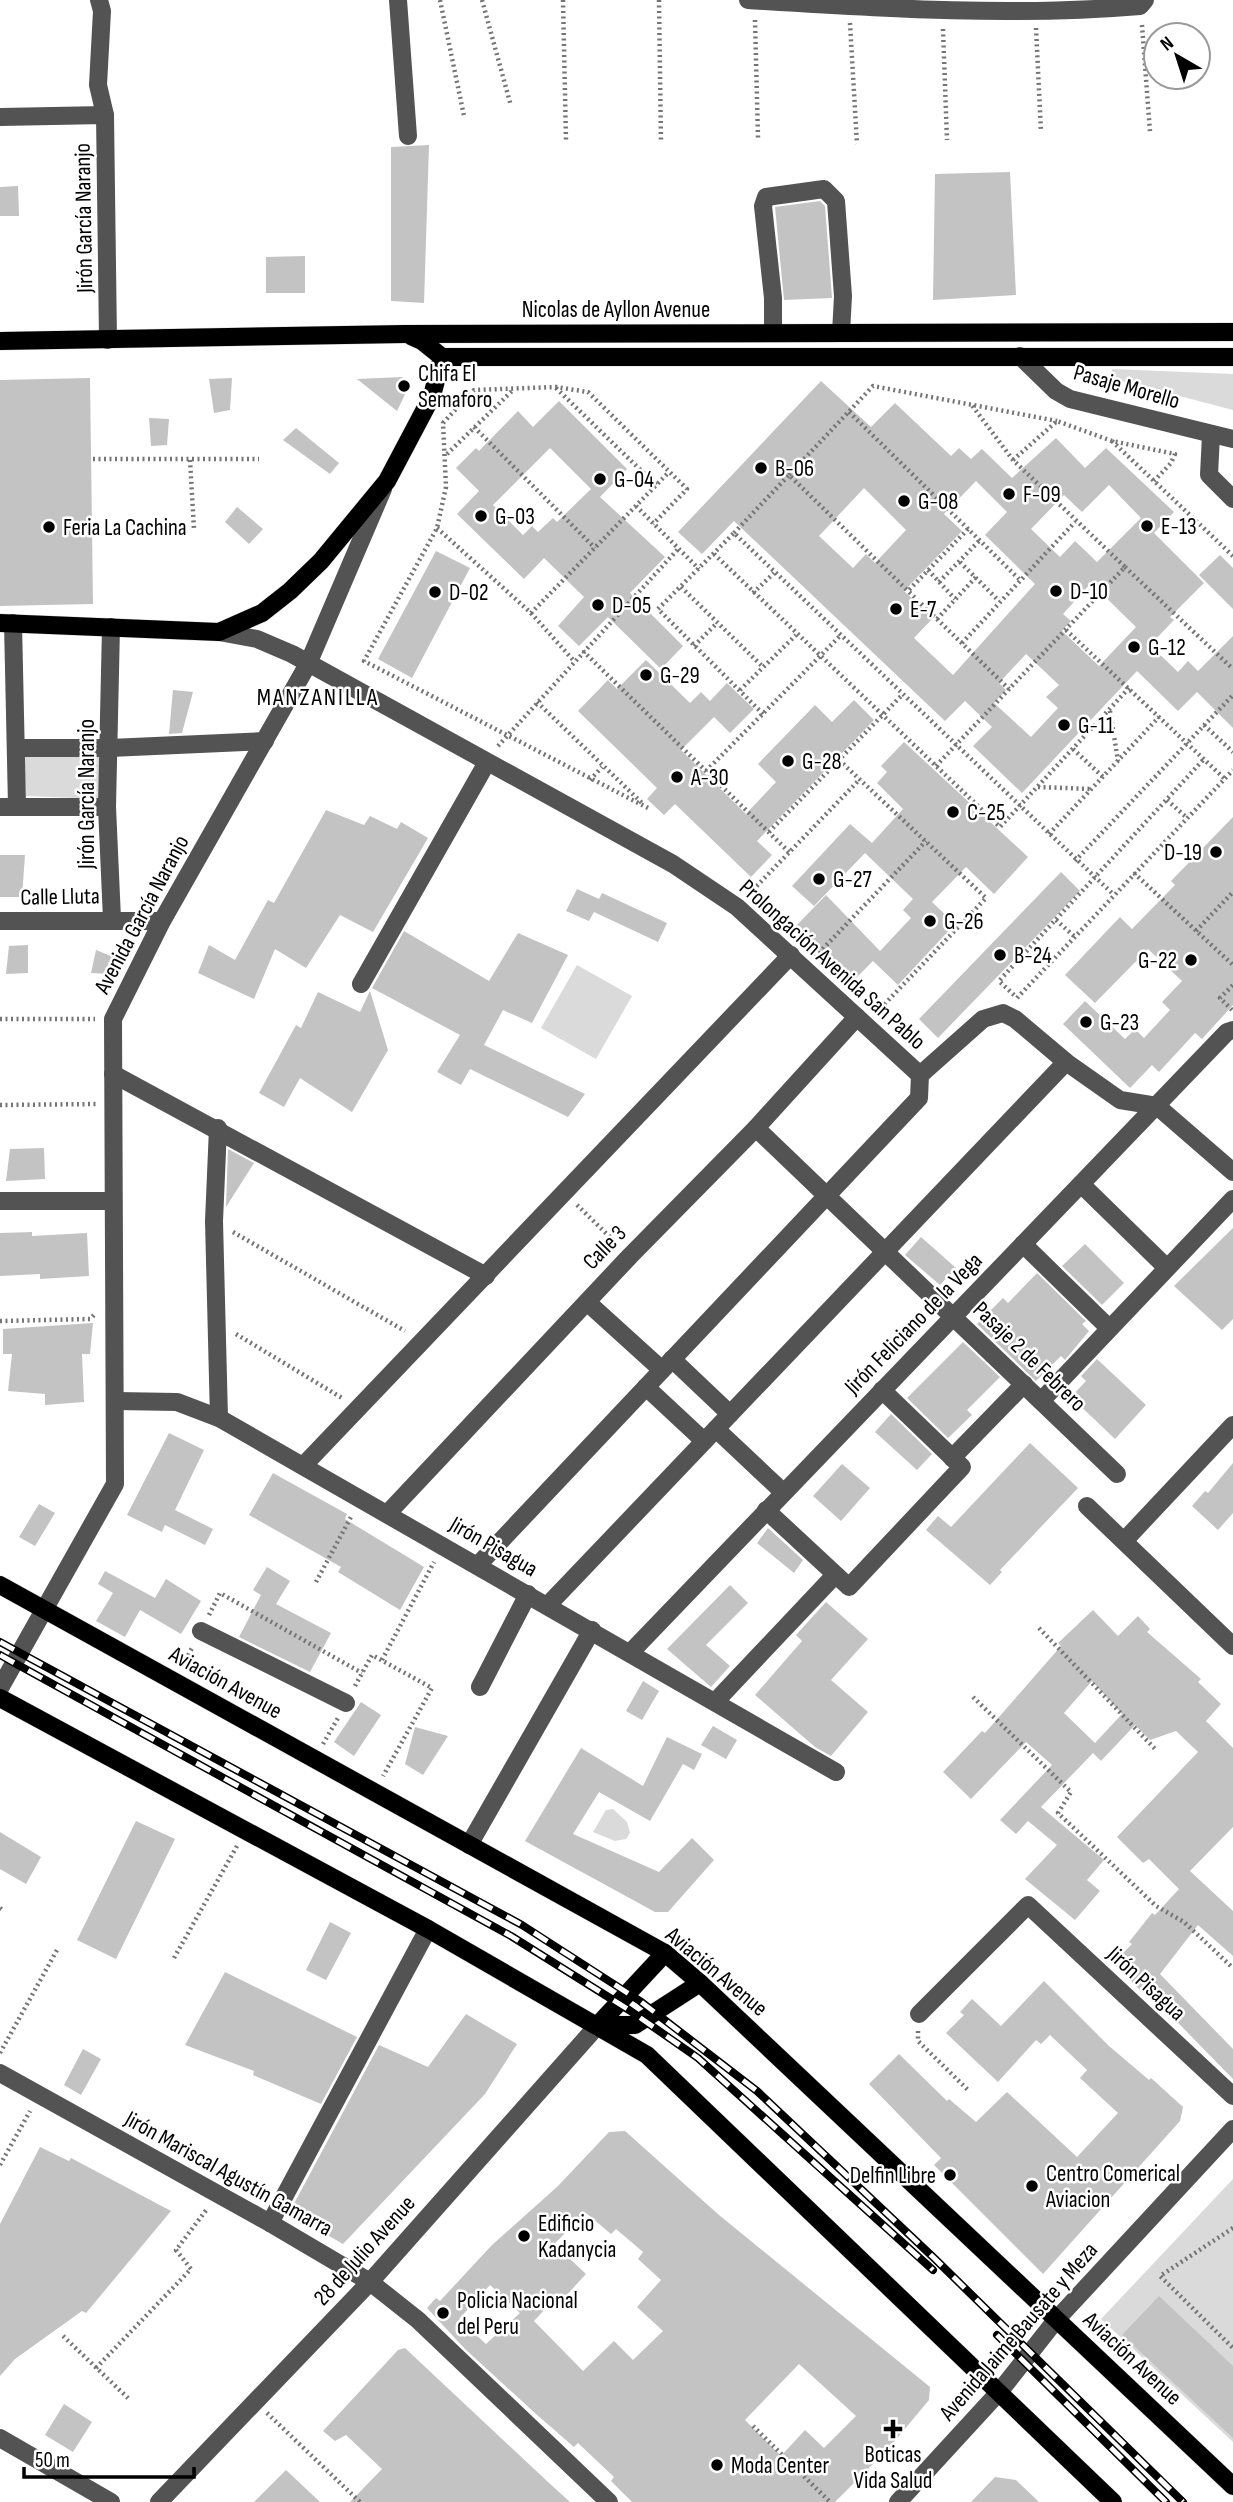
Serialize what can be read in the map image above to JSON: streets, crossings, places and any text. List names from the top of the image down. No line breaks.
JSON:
{"streets":{"main road":["Nicolas de Ayllon Avenue","Avenida García Naranjo","Prolongación Avenida San Pablo","Aviación Avenue","28 de Julio Avenue"],"street":["Jirón García Naranjo","Pasaje Morello","Calle Lluta","Calle 3","Jirón Feliciano de la Vega","Pasaje 2 de Febrero","Jirón Pisagua","Jirón Mariscal Agustín Gamarra","Avenida Jaime Bausate y Meza"]},"crossings":[["Jirón García Naranjo","Nicolas de Ayllon Avenue"],["Jirón García Naranjo","Calle Lluta"],["Jirón García Naranjo","Prolongación Avenida San Pablo"],["Nicolas de Ayllon Avenue","Pasaje Morello"],["Nicolas de Ayllon Avenue","Avenida García Naranjo"],["Calle Lluta","Avenida García Naranjo"],["Avenida García Naranjo","Prolongación Avenida San Pablo"],["Avenida García Naranjo","Jirón Pisagua"],["Avenida García Naranjo","Aviación Avenue"],["Prolongación Avenida San Pablo","Calle 3"],["Prolongación Avenida San Pablo","Jirón Feliciano de la Vega"],["Calle 3","Pasaje 2 de Febrero"],["Calle 3","Jirón Pisagua"],["Jirón Feliciano de la Vega","Pasaje 2 de Febrero"],["Jirón Feliciano de la Vega","Jirón Pisagua"],["Aviación Avenue","28 de Julio Avenue"],["Aviación Avenue","Avenida Jaime Bausate y Meza"],["Jirón Mariscal Agustín Gamarra","28 de Julio Avenue"]],"districts":["MANZANILLA"],"places":{"other":["Chifa El Semaforo","B-06","G-04","F-09","G-08","G-03","E-13","Feria La Cachina","D-10","D-02","D-05","E-7","G-12","G-29","G-11","G-28","A-30","C-25","D-19","G-27","G-26","B-24","G-22","G-23","Delfin Libre","Centro Comerical Aviacion","Edificio Kadanycia","Policia Nacional del Peru","Moda Center"],"health":["Boticas Vida Salud"]},"scale_bar":"50 m","north":"top left"}
